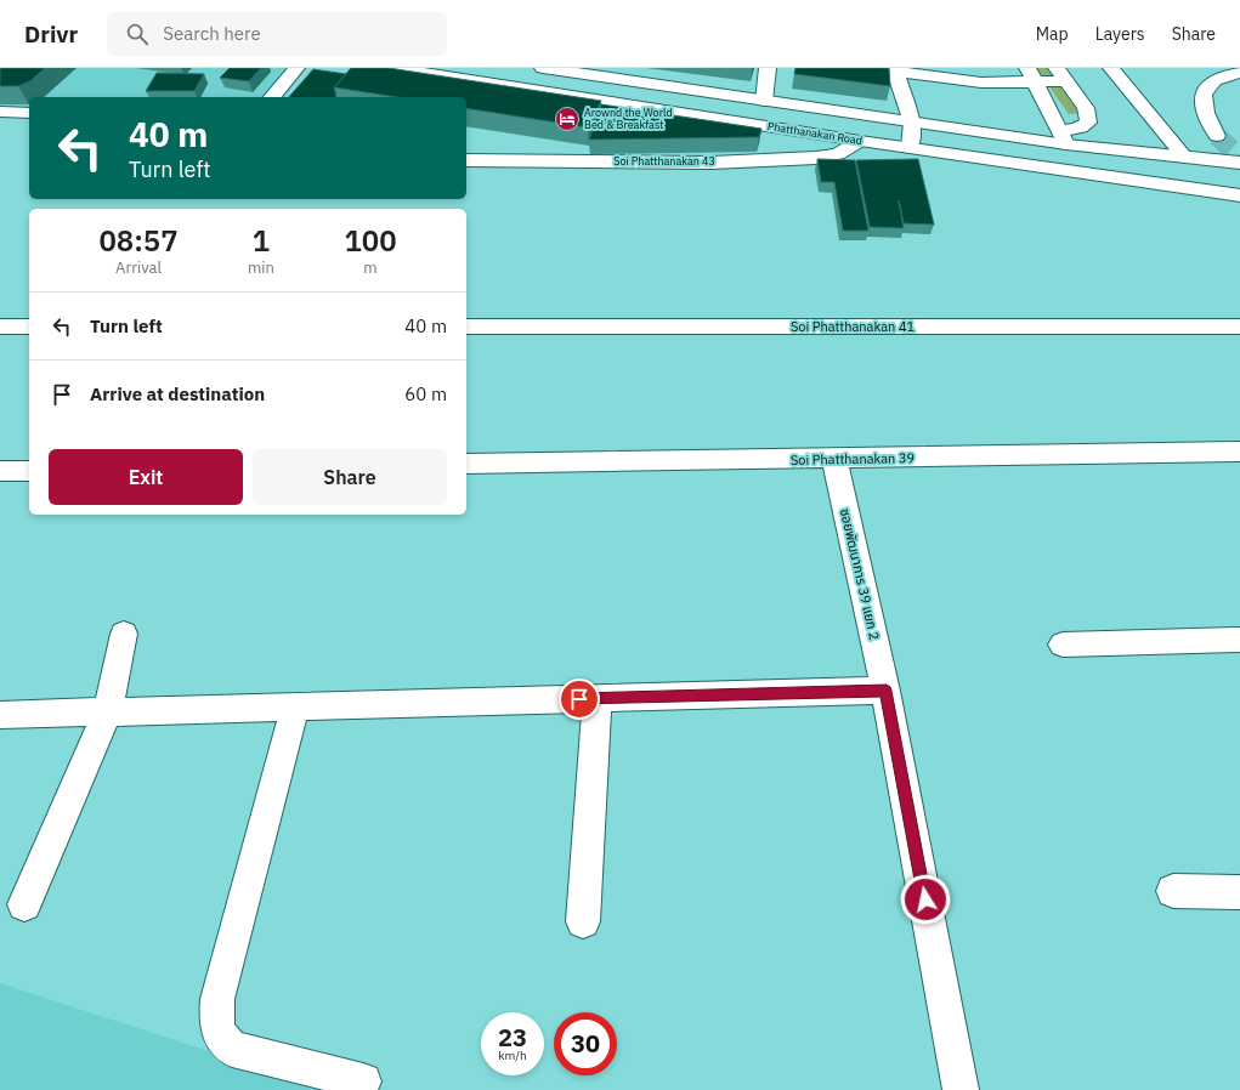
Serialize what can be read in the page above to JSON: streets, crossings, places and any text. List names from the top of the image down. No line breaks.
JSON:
{"streets":{"street":["Phatthanakan Road","Soi Phatthanakan 43","Soi Phatthanakan 41","Soi Phatthanakan 39","ซอยพัฒนาการ 39 แยก 2"]},"crossings":[["Phatthanakan Road","Soi Phatthanakan 43"],["Soi Phatthanakan 39","ซอยพัฒนาการ 39 แยก 2"]],"places":{"hotel":["Arownd the World Bed & Breakfast"]},"page":{"header":"Drivr","search":"Search here","nav":["Map","Layers","Share"],"turn":["40 m","Turn left"],"eta":["08:57","Arrival","1","min","100","m"],"list":[{"name":"Turn left","value":"40 m"},{"name":"Arrive at destination","value":"60 m"}],"buttons":["Exit","Share"],"speed":"23 km/h","limit":"30"}}
